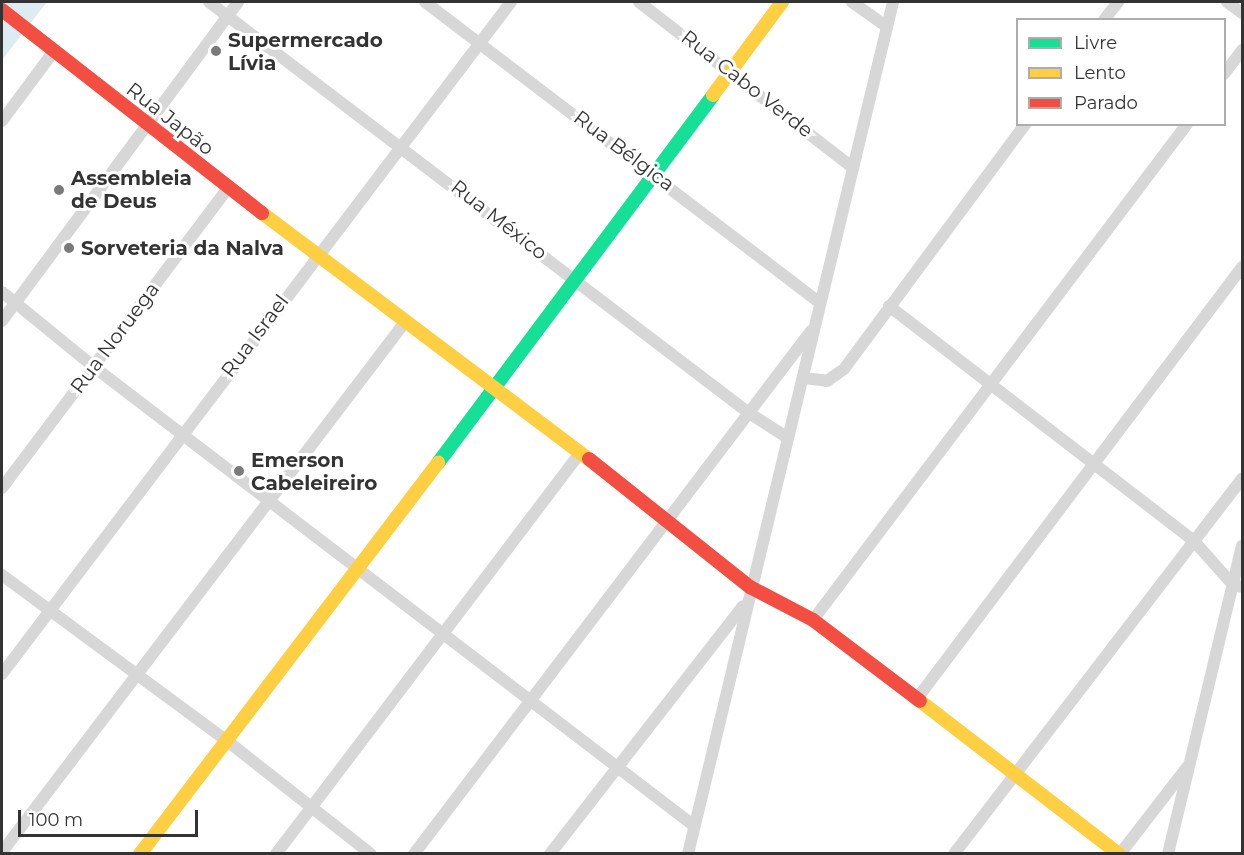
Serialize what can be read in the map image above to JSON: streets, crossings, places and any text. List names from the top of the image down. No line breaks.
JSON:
{"streets":{"street":["Rua Cabo Verde","Rua Japão","Rua Bélgica","Rua México","Rua Israel","Rua Noruega"]},"crossings":[["Rua Japão","Rua Israel"],["Rua Japão","Rua Noruega"],["Rua Bélgica","Rua Israel"],["Rua México","Rua Israel"]],"places":["Supermercado Lívia","Assembleia de Deus","Sorveteria da Nalva","Emerson Cabeleireiro"],"legend":["Livre","Lento","Parado"],"scale_bar":"100 m"}
